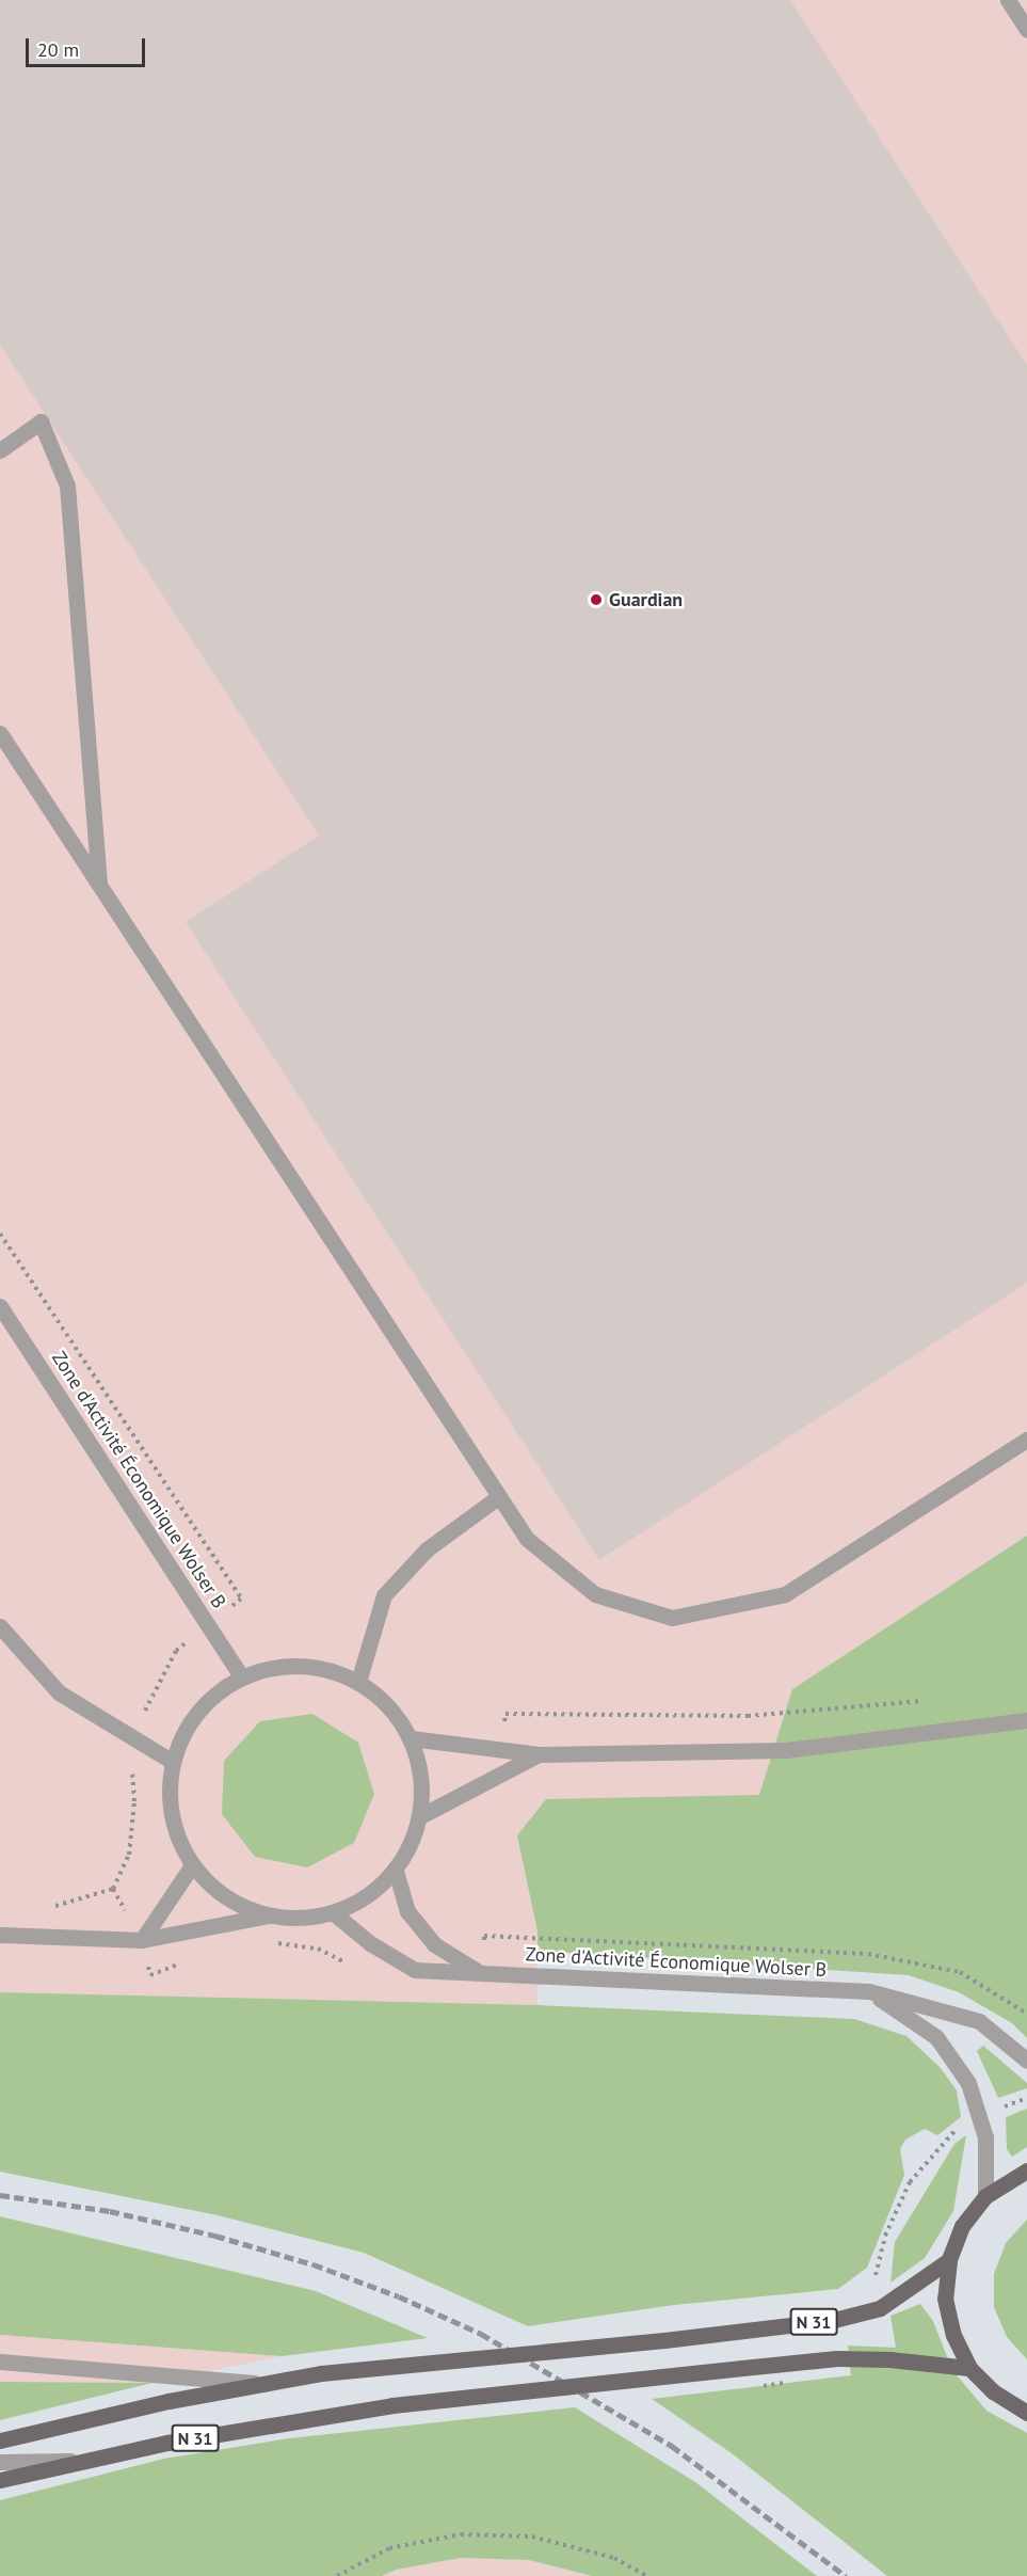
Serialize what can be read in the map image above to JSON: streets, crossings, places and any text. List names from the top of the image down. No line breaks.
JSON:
{"streets":{"main road":["N 31"],"lane":["Zone d'Activité Économique Wolser B"]},"places":["Guardian"],"scale_bar":"20 m"}
